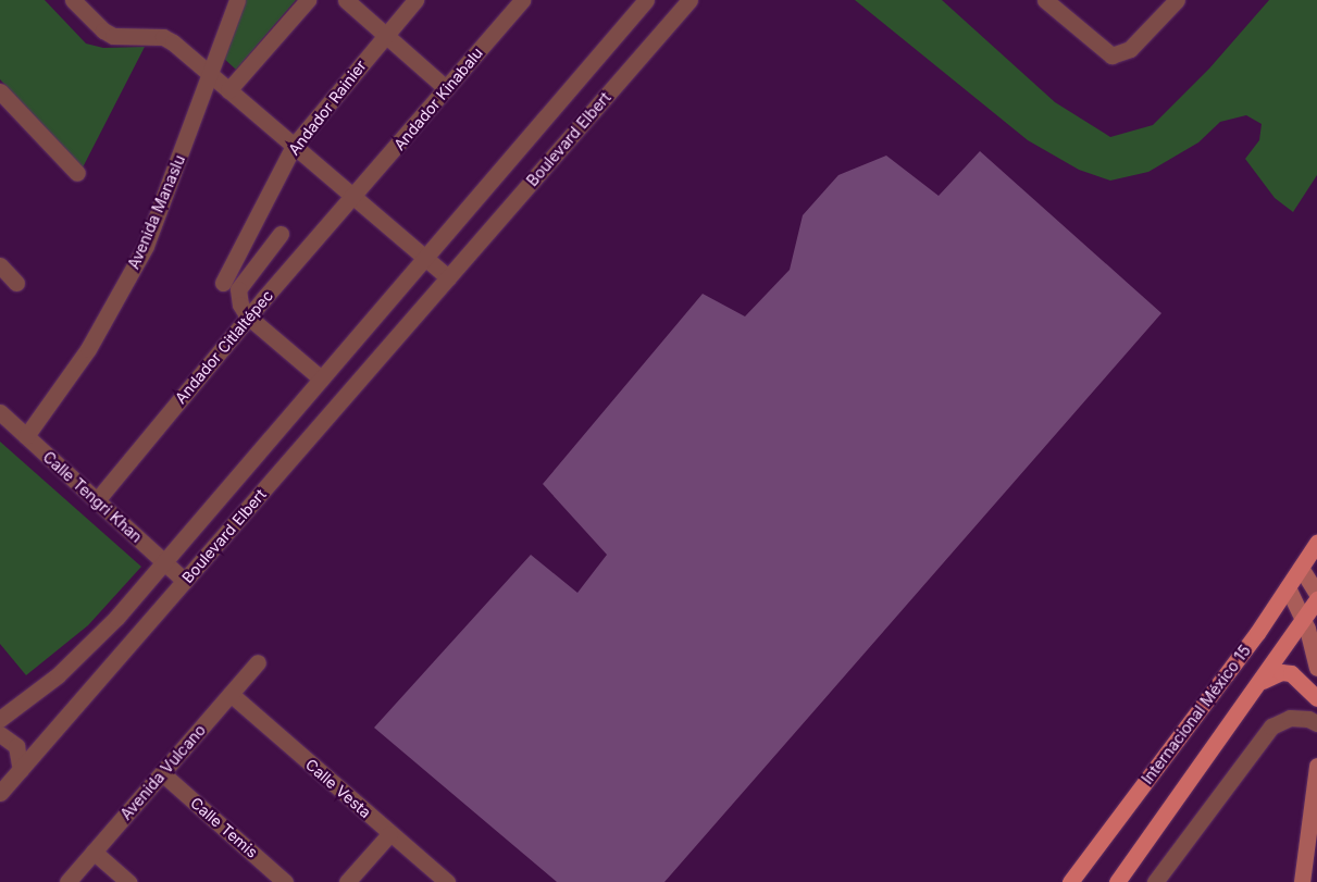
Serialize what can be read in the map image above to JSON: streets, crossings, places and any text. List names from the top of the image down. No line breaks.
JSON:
{"streets":{"main road":["Internacional México 15"],"street":["Andador Kinabalu","Andador Rainier","Boulevard Elbert","Avenida Manaslu","Andador Citlaltépec","Calle Tengri Khan","Avenida Vulcano","Calle Vesta","Calle Temis"]},"crossings":[["Andador Kinabalu","Andador Citlaltépec"],["Boulevard Elbert","Calle Tengri Khan"],["Avenida Manaslu","Calle Tengri Khan"],["Andador Citlaltépec","Calle Tengri Khan"],["Avenida Vulcano","Calle Vesta"],["Avenida Vulcano","Calle Temis"]]}
